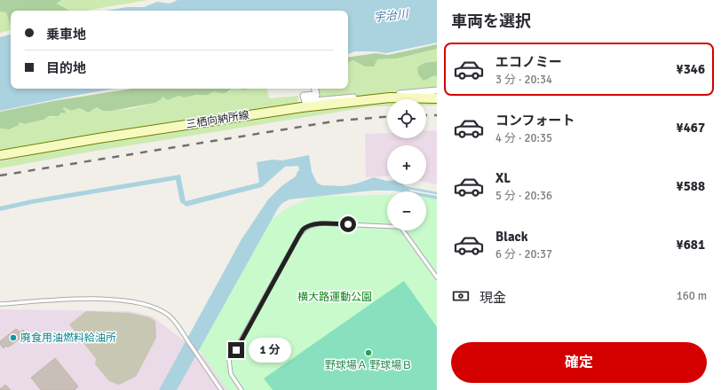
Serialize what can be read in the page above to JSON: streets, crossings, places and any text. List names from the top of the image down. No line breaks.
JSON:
{"streets":{"main road":["三栖向納所線"]},"water":["宇治川"],"parks":["横大路運動公園"],"places":["廃食用油燃料給油所","野球場Ａ 野球場Ｂ"],"page":{"heading":"車両を選択","banner":["乗車地","目的地"],"list":[{"name":"エコノミー","note":"3 分 · 20:34","value":"¥346"},{"name":"コンフォート","note":"4 分 · 20:35","value":"¥467"},{"name":"XL","note":"5 分 · 20:36","value":"¥588"},{"name":"Black","note":"6 分 · 20:37","value":"¥681"}],"map_buttons":["+","−"],"pay":["現金","160 m"],"buttons":"確定","bubble":"1 分"}}
